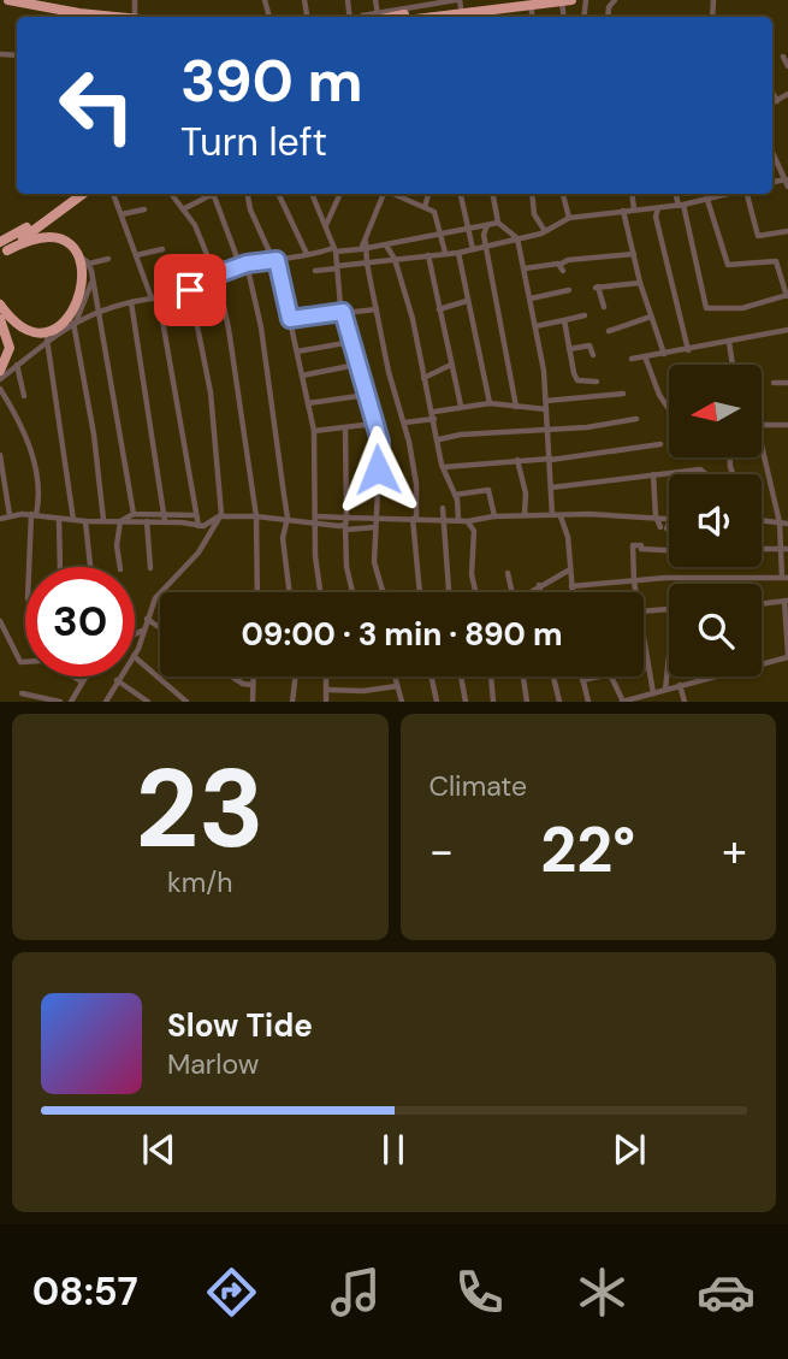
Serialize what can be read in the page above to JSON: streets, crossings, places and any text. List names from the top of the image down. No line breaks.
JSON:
{"north":"left","page":{"turn":["390 m","Turn left"],"limit":"30","trip":"09:00 · 3 min · 890 m","tile":[["23","km/h"],"Climate"],"heat":["−","22°","+"],"song":["Slow Tide","Marlow"],"tabs":"08:57"}}
